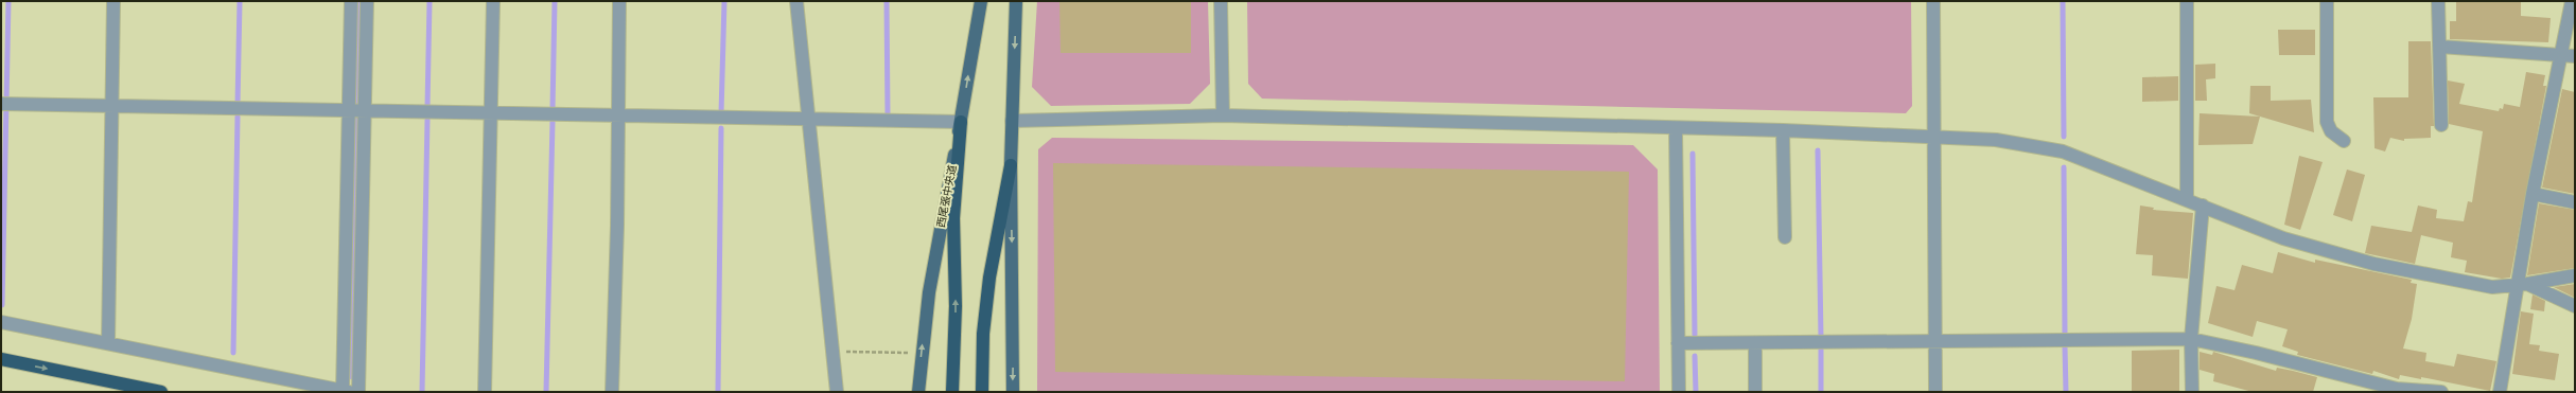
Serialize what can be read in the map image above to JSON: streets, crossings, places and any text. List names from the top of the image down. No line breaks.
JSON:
{"streets":{"main road":["西尾張中央道"]}}
